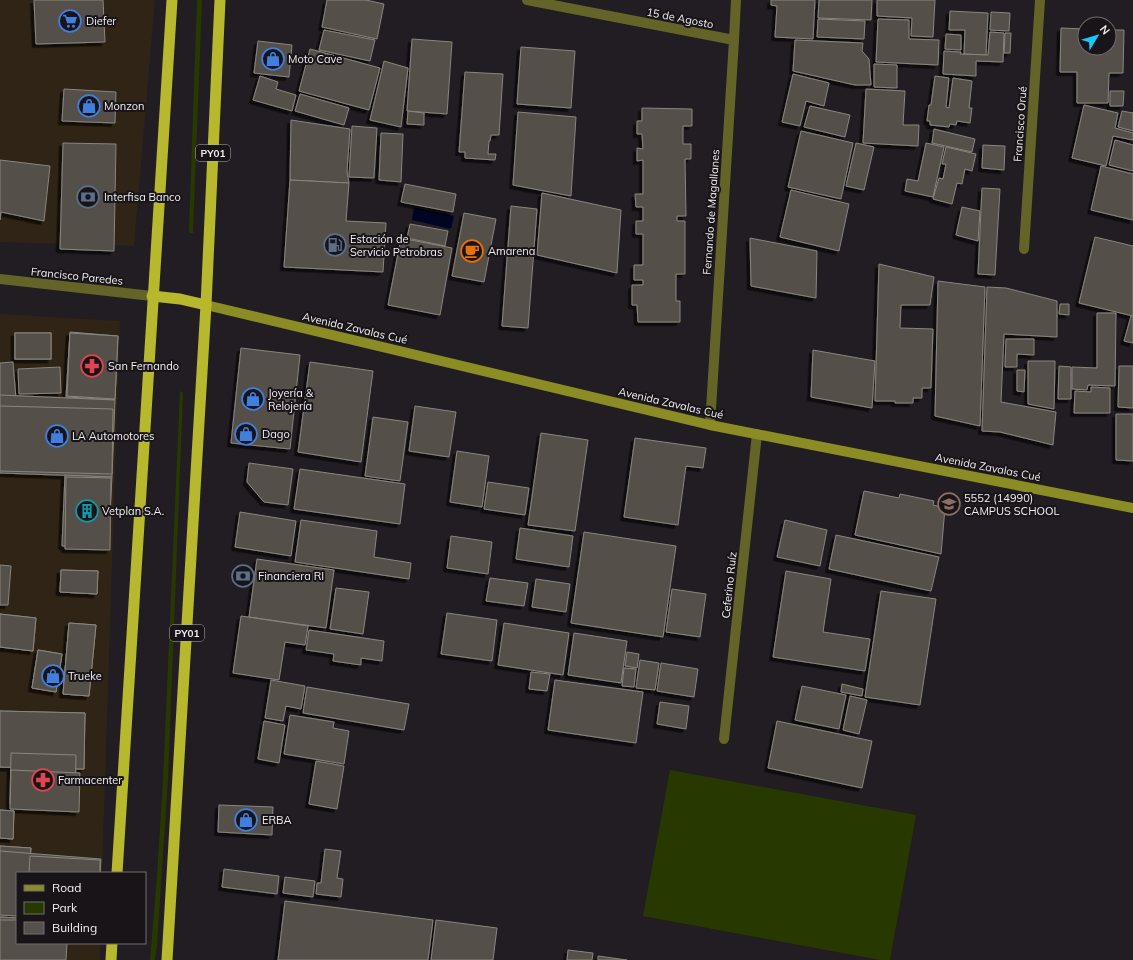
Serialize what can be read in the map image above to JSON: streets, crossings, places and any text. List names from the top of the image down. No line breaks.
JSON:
{"streets":{"highway":["PY01"],"main road":["Avenida Zavalas Cué"],"street":["15 de Agosto","Francisco Orué","Fernando de Magallanes","Francisco Paredes","Ceferino Ruíz"]},"crossings":[["15 de Agosto","Fernando de Magallanes"],["PY01","Avenida Zavalas Cué"],["Fernando de Magallanes","Avenida Zavalas Cué"],["Avenida Zavalas Cué","Ceferino Ruíz"]],"places":{"supermarket":["Diefer"],"shop":["Moto Cave","Monzon","Joyería & Relojería","Dago","LA Automotores","Trueke","ERBA"],"bank":["Interfisa Banco","Financiera RI"],"fuel station":["Estación de Servicio Petrobras"],"cafe":["Amarena"],"pharmacy":["San Fernando","Farmacenter"],"school or university":["5552 (14990) CAMPUS SCHOOL"],"building":["Vetplan S.A."]},"legend":["Road","Park","Building"],"north":"top right"}
